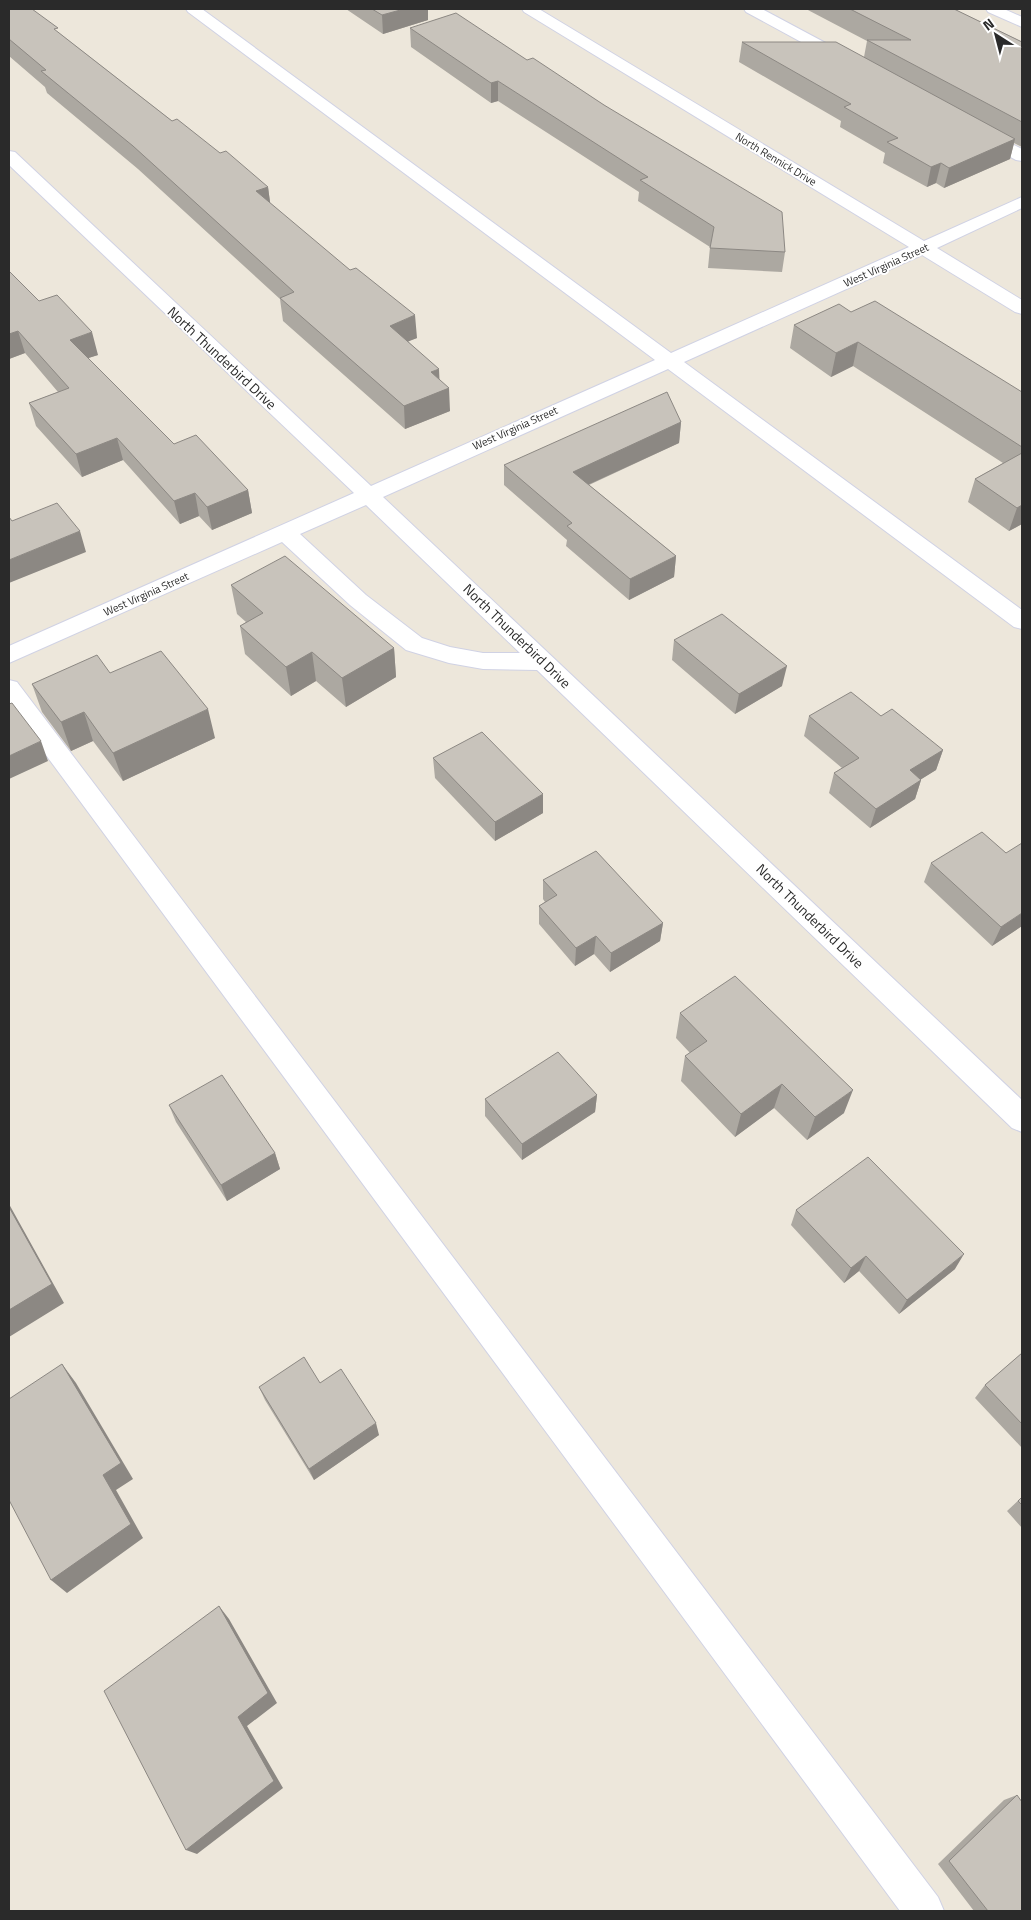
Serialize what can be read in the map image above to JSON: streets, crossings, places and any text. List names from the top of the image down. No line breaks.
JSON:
{"streets":{"street":["North Rennick Drive","West Virginia Street","North Thunderbird Drive"]},"crossings":[["North Rennick Drive","West Virginia Street"],["West Virginia Street","North Thunderbird Drive"]],"north":"top left"}
